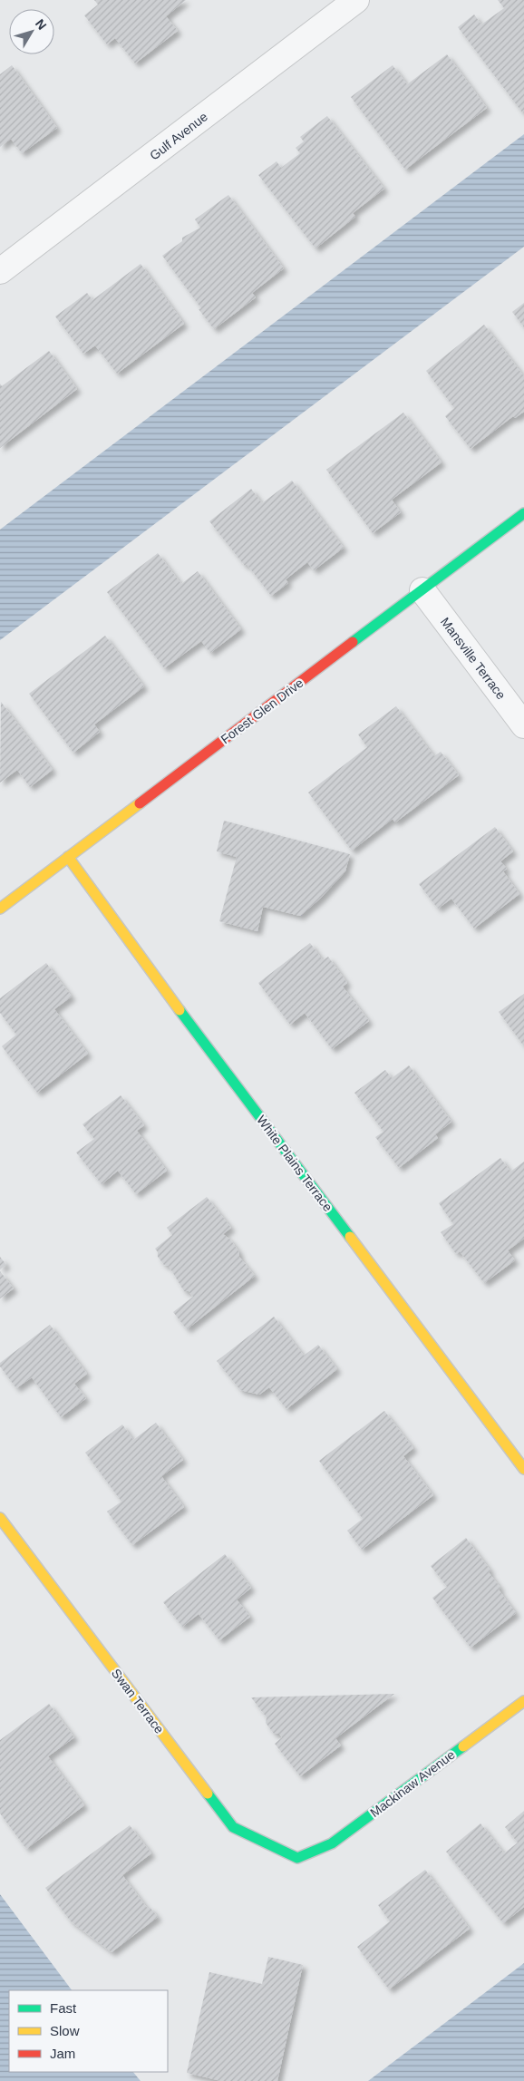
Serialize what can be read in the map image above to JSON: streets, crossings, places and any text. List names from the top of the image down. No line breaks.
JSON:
{"streets":{"street":["Gulf Avenue","Mansville Terrace","Forest Glen Drive","White Plains Terrace","Swan Terrace","Mackinaw Avenue"]},"crossings":[["Mansville Terrace","Forest Glen Drive"],["Forest Glen Drive","White Plains Terrace"],["Swan Terrace","Mackinaw Avenue"]],"legend":["Fast","Slow","Jam"],"north":"top right"}
